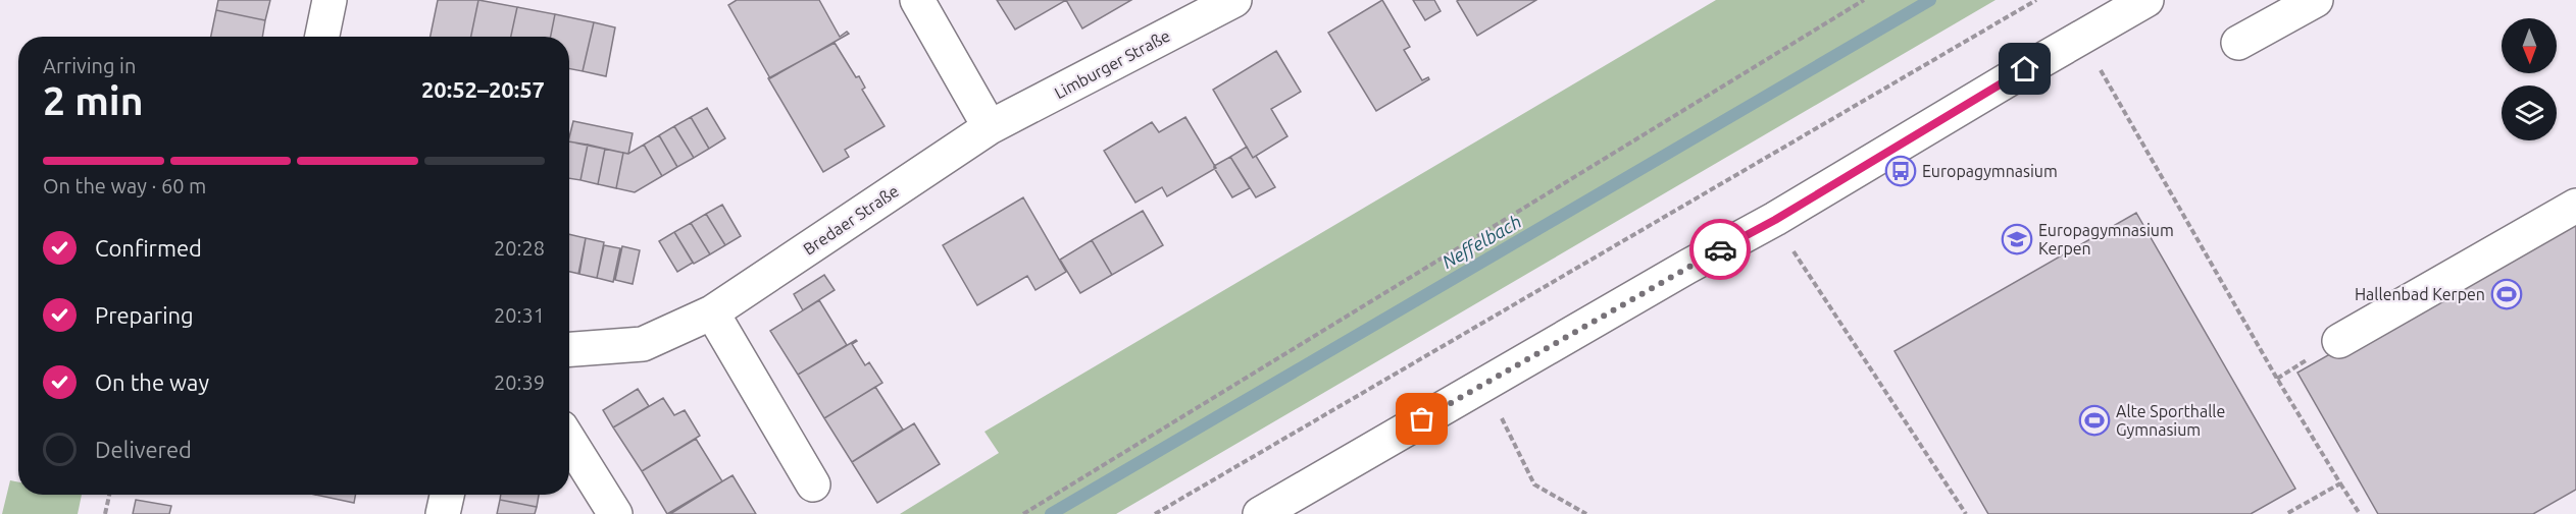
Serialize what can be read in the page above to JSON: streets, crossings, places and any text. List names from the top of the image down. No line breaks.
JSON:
{"streets":{"street":["Limburger Straße","Bredaer Straße"]},"crossings":[["Limburger Straße","Bredaer Straße"]],"water":["Neffelbach"],"places":{"bus stop":["Europagymnasium"],"school or university":["Europagymnasium Kerpen"],"sports":["Hallenbad Kerpen","Alte Sporthalle Gymnasium"]},"north":"bottom","page":{"heading":["2 min","Arriving in","20:52–20:57"],"bar":"On the way · 60 m","list":[["Confirmed","20:28"],["Preparing","20:31"],["On the way","20:39"],"Delivered"]}}
